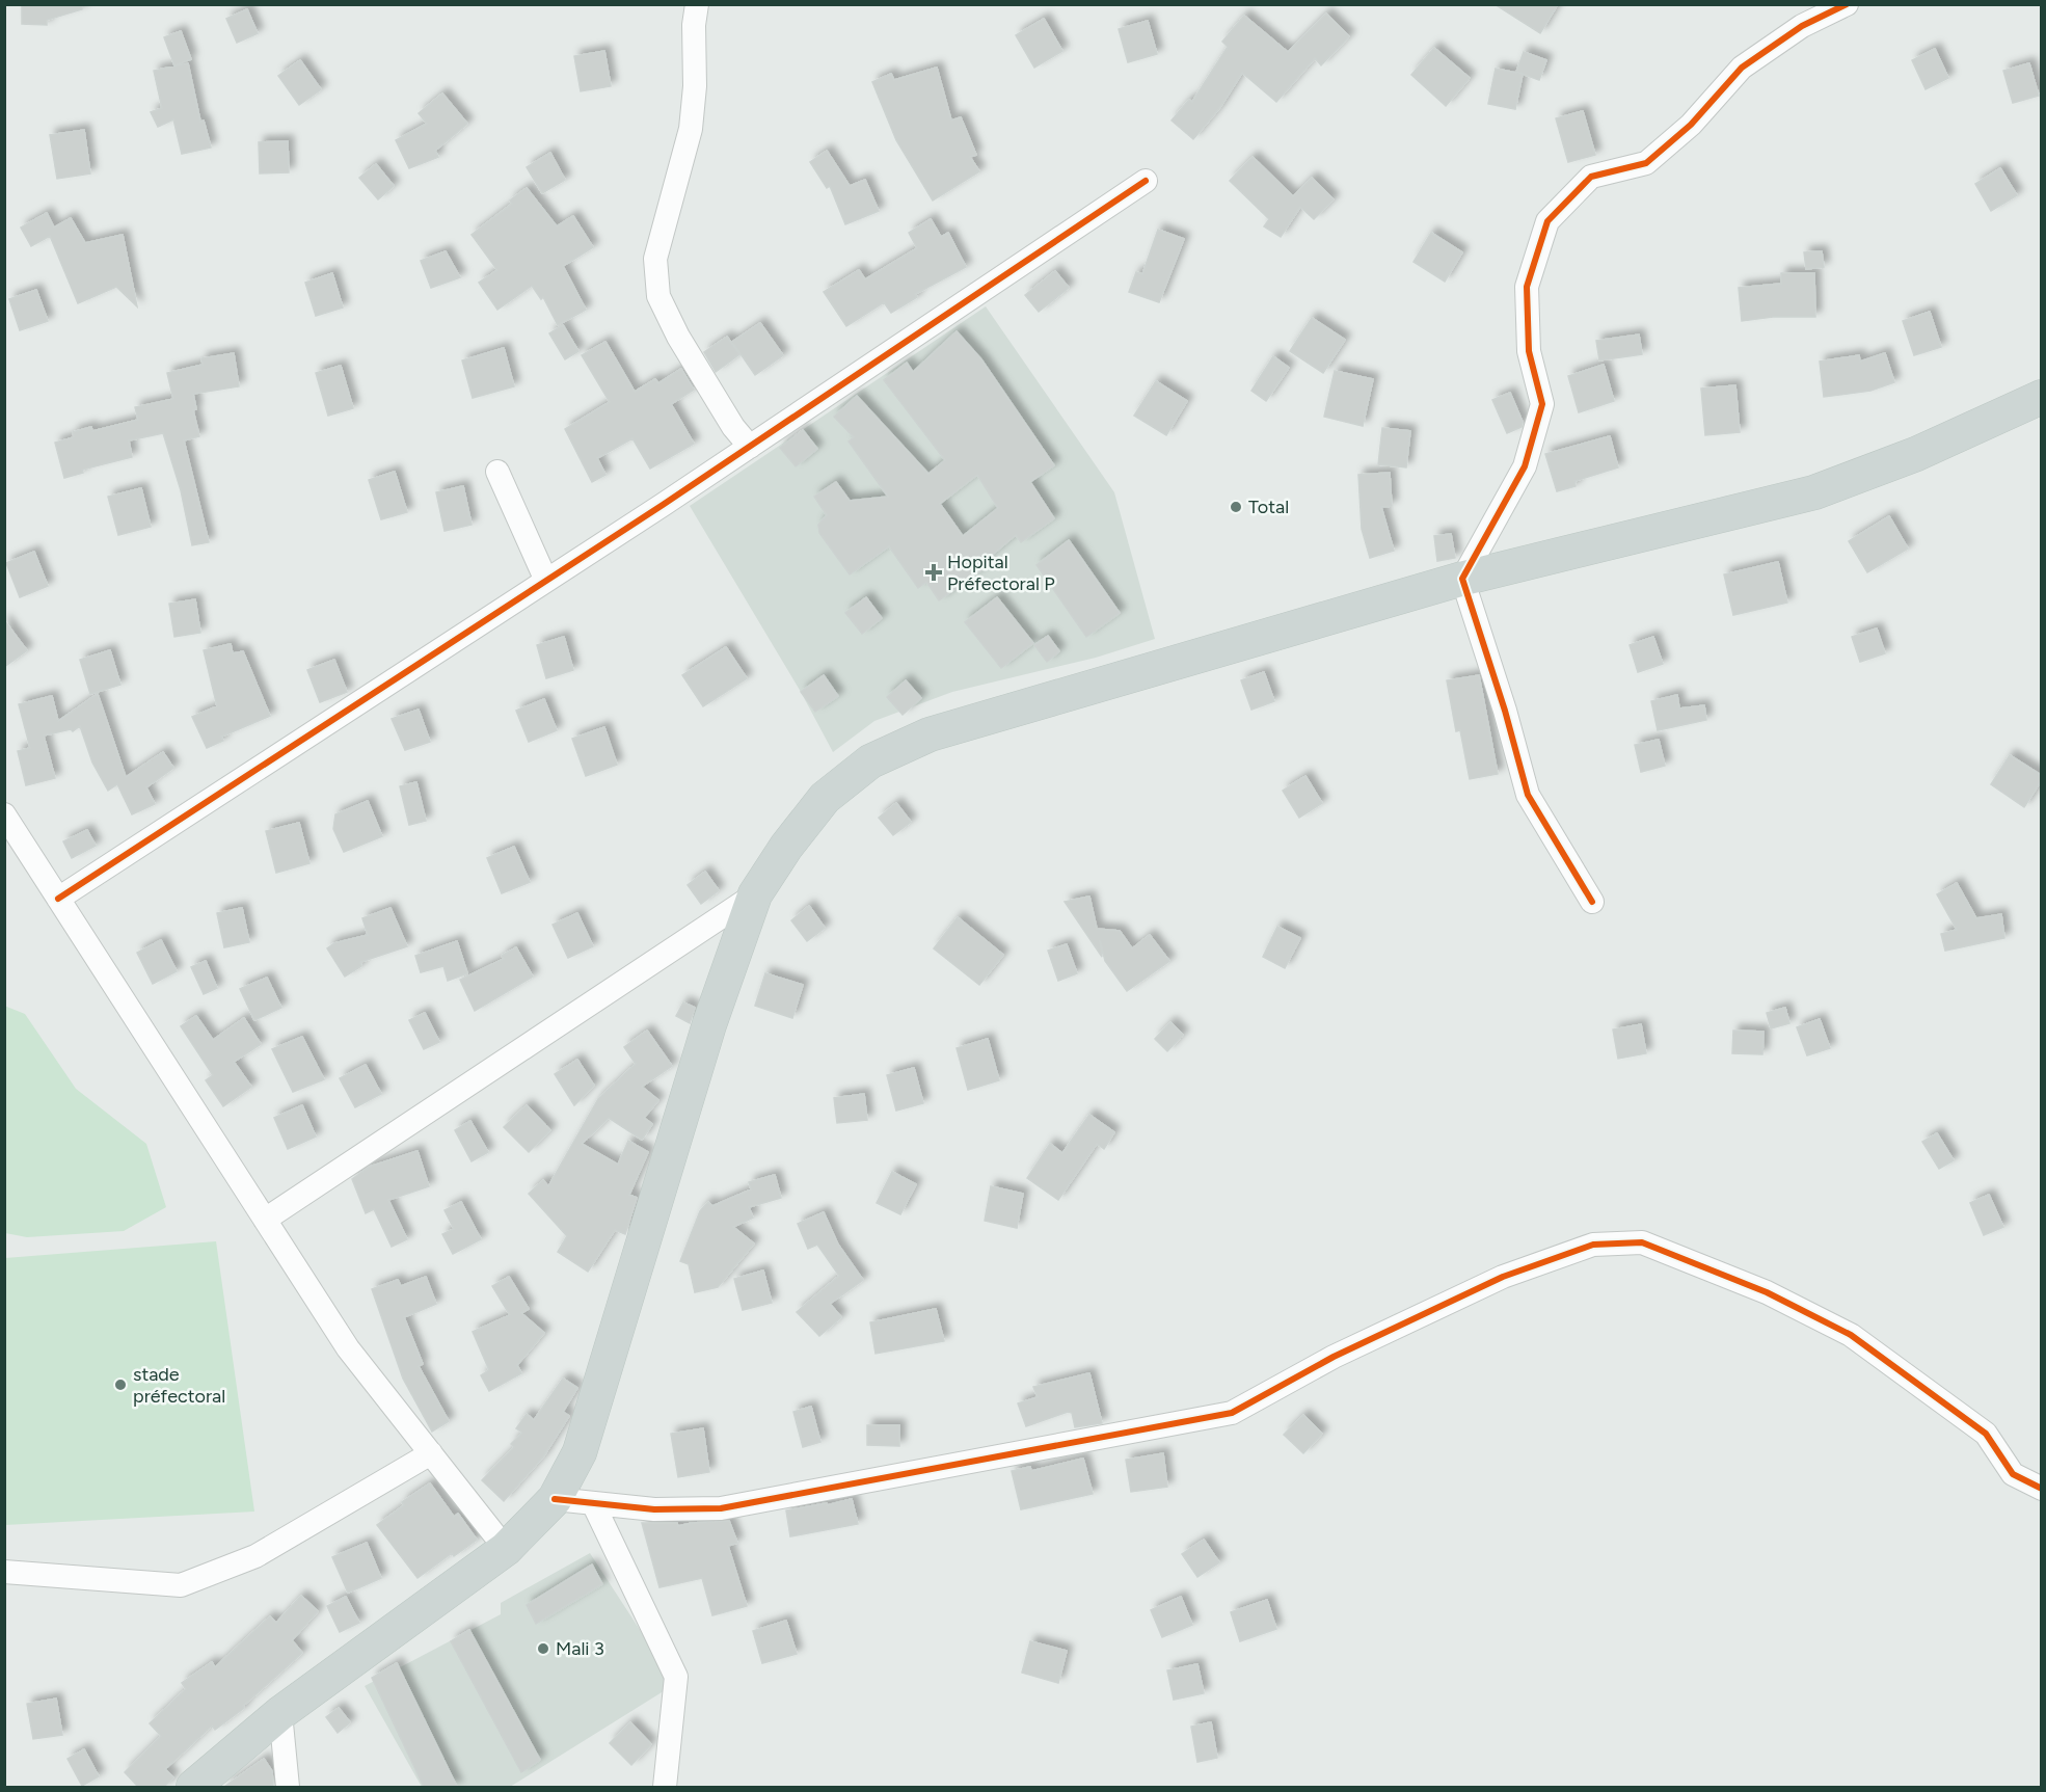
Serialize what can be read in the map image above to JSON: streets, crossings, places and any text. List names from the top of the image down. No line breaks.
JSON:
{"places":{"other":["Total","stade préfectoral","Mali 3"],"health":["Hopital Préfectoral P"]}}
